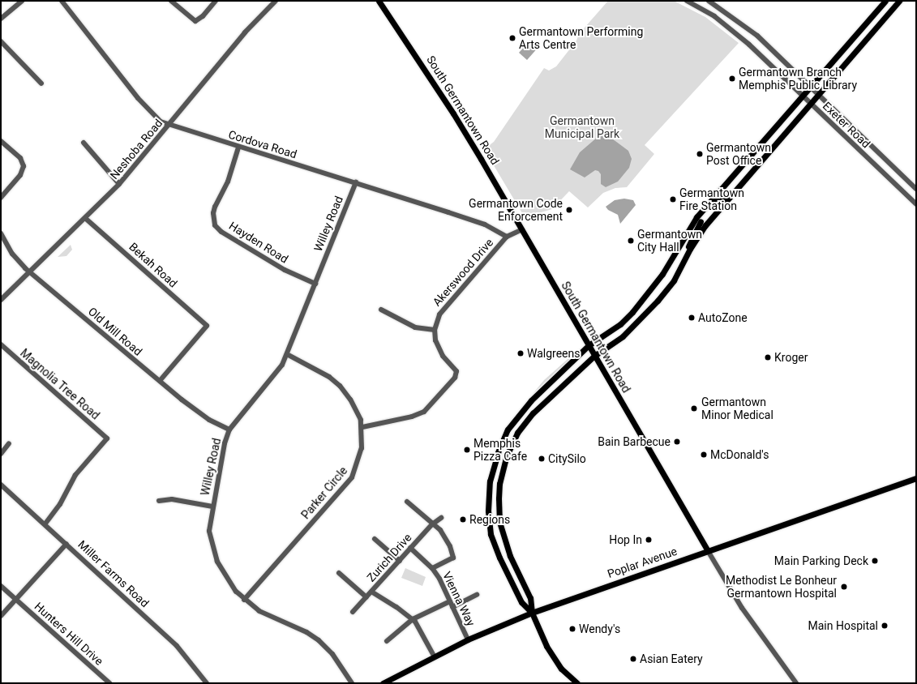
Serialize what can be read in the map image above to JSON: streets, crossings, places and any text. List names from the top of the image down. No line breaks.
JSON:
{"streets":{"main road":["South Germantown Road","Poplar Avenue"],"street":["Exeter Road","Cordova Road","Neshoba Road","Willey Road","Hayden Road","Bekah Road","Akerswood Drive","Old Mill Road","Magnolia Tree Road","Parker Circle","Zurich Drive","Miller Farms Road","Vienna Way","Hunters Hill Drive"]},"crossings":[["South Germantown Road","Akerswood Drive"],["South Germantown Road","Poplar Avenue"],["Cordova Road","Neshoba Road"],["Cordova Road","Willey Road"],["Cordova Road","Hayden Road"],["Cordova Road","Akerswood Drive"],["Neshoba Road","Bekah Road"],["Neshoba Road","Old Mill Road"],["Willey Road","Hayden Road"],["Willey Road","Old Mill Road"],["Willey Road","Parker Circle"],["Bekah Road","Old Mill Road"],["Akerswood Drive","Parker Circle"],["Magnolia Tree Road","Miller Farms Road"],["Zurich Drive","Vienna Way"],["Poplar Avenue","Vienna Way"]],"parks":["Germantown Municipal Park"],"places":["Germantown Performing Arts Centre","Germantown Branch Memphis Public Library","Germantown Post Office","Germantown Fire Station","Germantown Code Enforcement","Germantown City Hall","AutoZone","Walgreens","Kroger","Germantown Minor Medical","Bain Barbecue","Memphis Pizza Cafe","McDonald's","CitySilo","Regions","Hop In","Main Parking Deck","Methodist Le Bonheur Germantown Hospital","Main Hospital","Wendy's","Asian Eatery"]}
